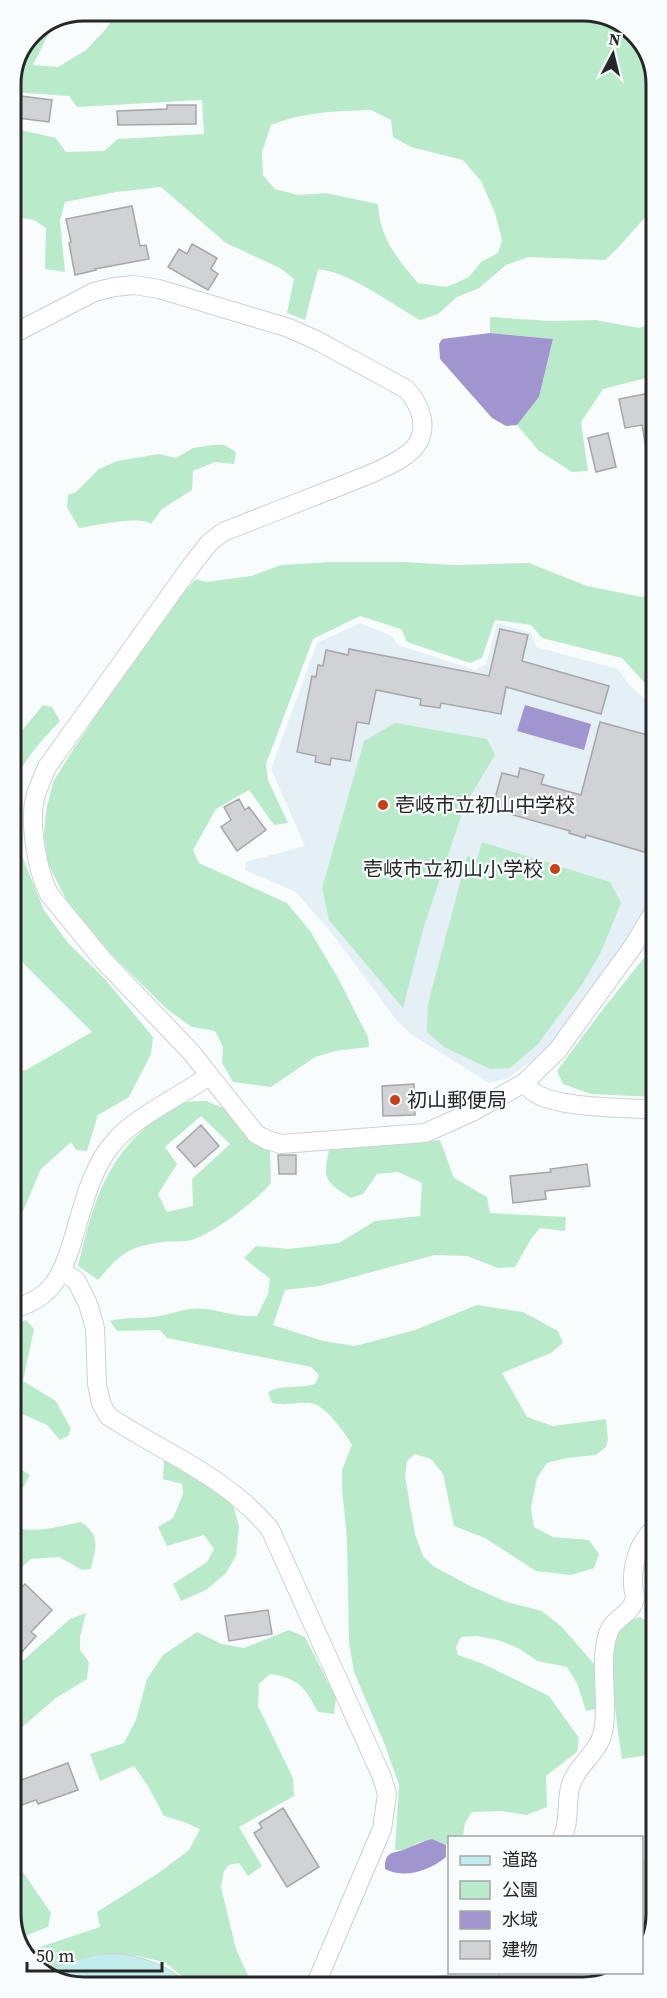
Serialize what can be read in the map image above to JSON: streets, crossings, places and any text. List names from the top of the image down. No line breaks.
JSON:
{"places":["壱岐市立初山中学校","壱岐市立初山小学校","初山郵便局"],"legend":["道路","公園","水域","建物"],"scale_bar":"50 m","north":"top"}
